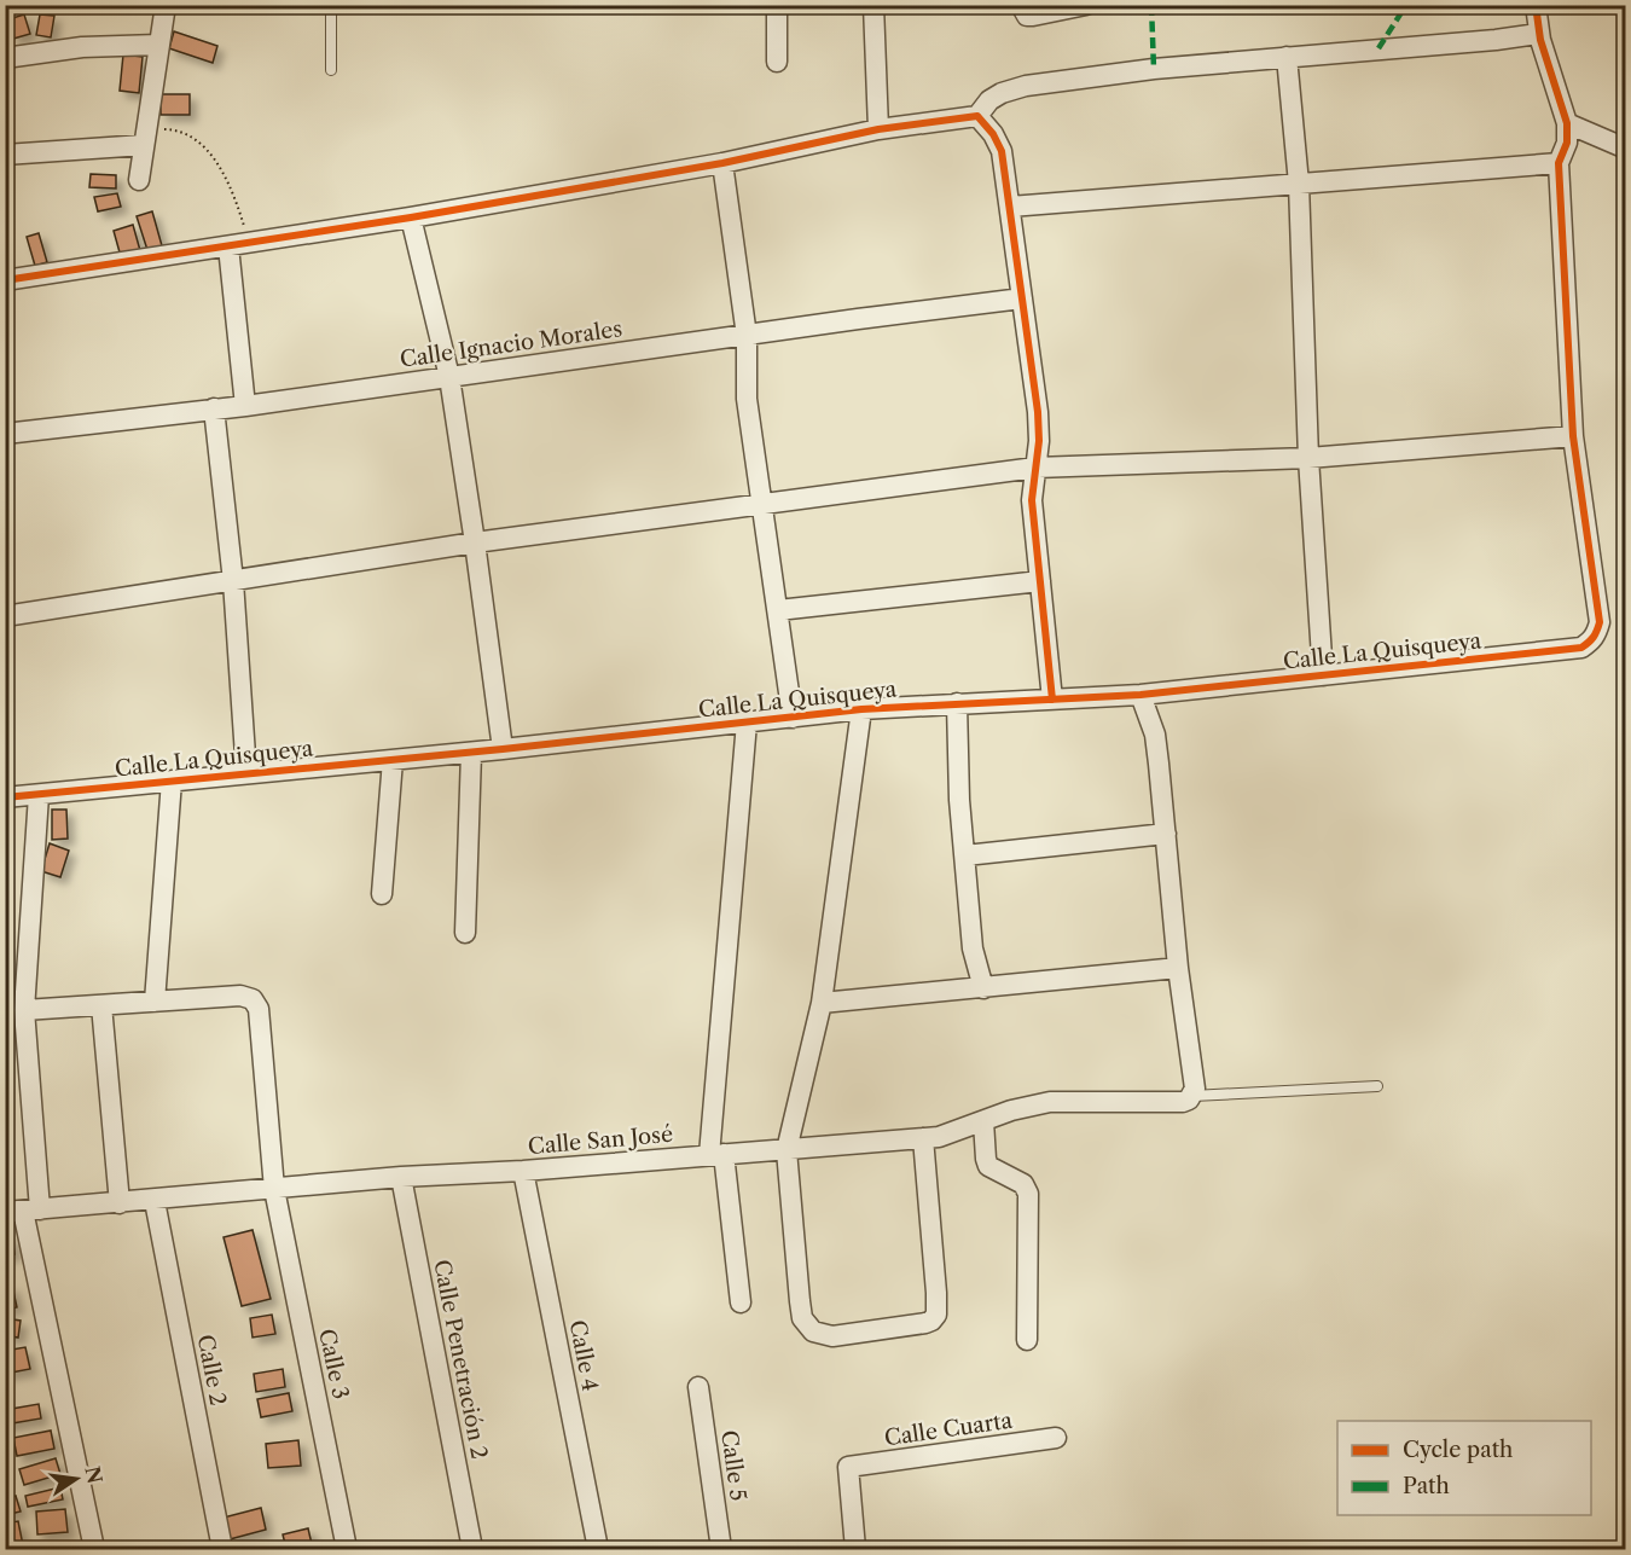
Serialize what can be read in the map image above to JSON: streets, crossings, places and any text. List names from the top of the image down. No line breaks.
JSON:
{"streets":{"street":["Calle Ignacio Morales","Calle La Quisqueya","Calle San José","Calle 4","Calle Penetración 2","Calle 3","Calle 2","Calle Cuarta","Calle 5"]},"crossings":[["Calle San José","Calle 4"],["Calle San José","Calle Penetración 2"],["Calle San José","Calle 3"],["Calle San José","Calle 2"]],"legend":["Cycle path","Path"],"north":"right"}
